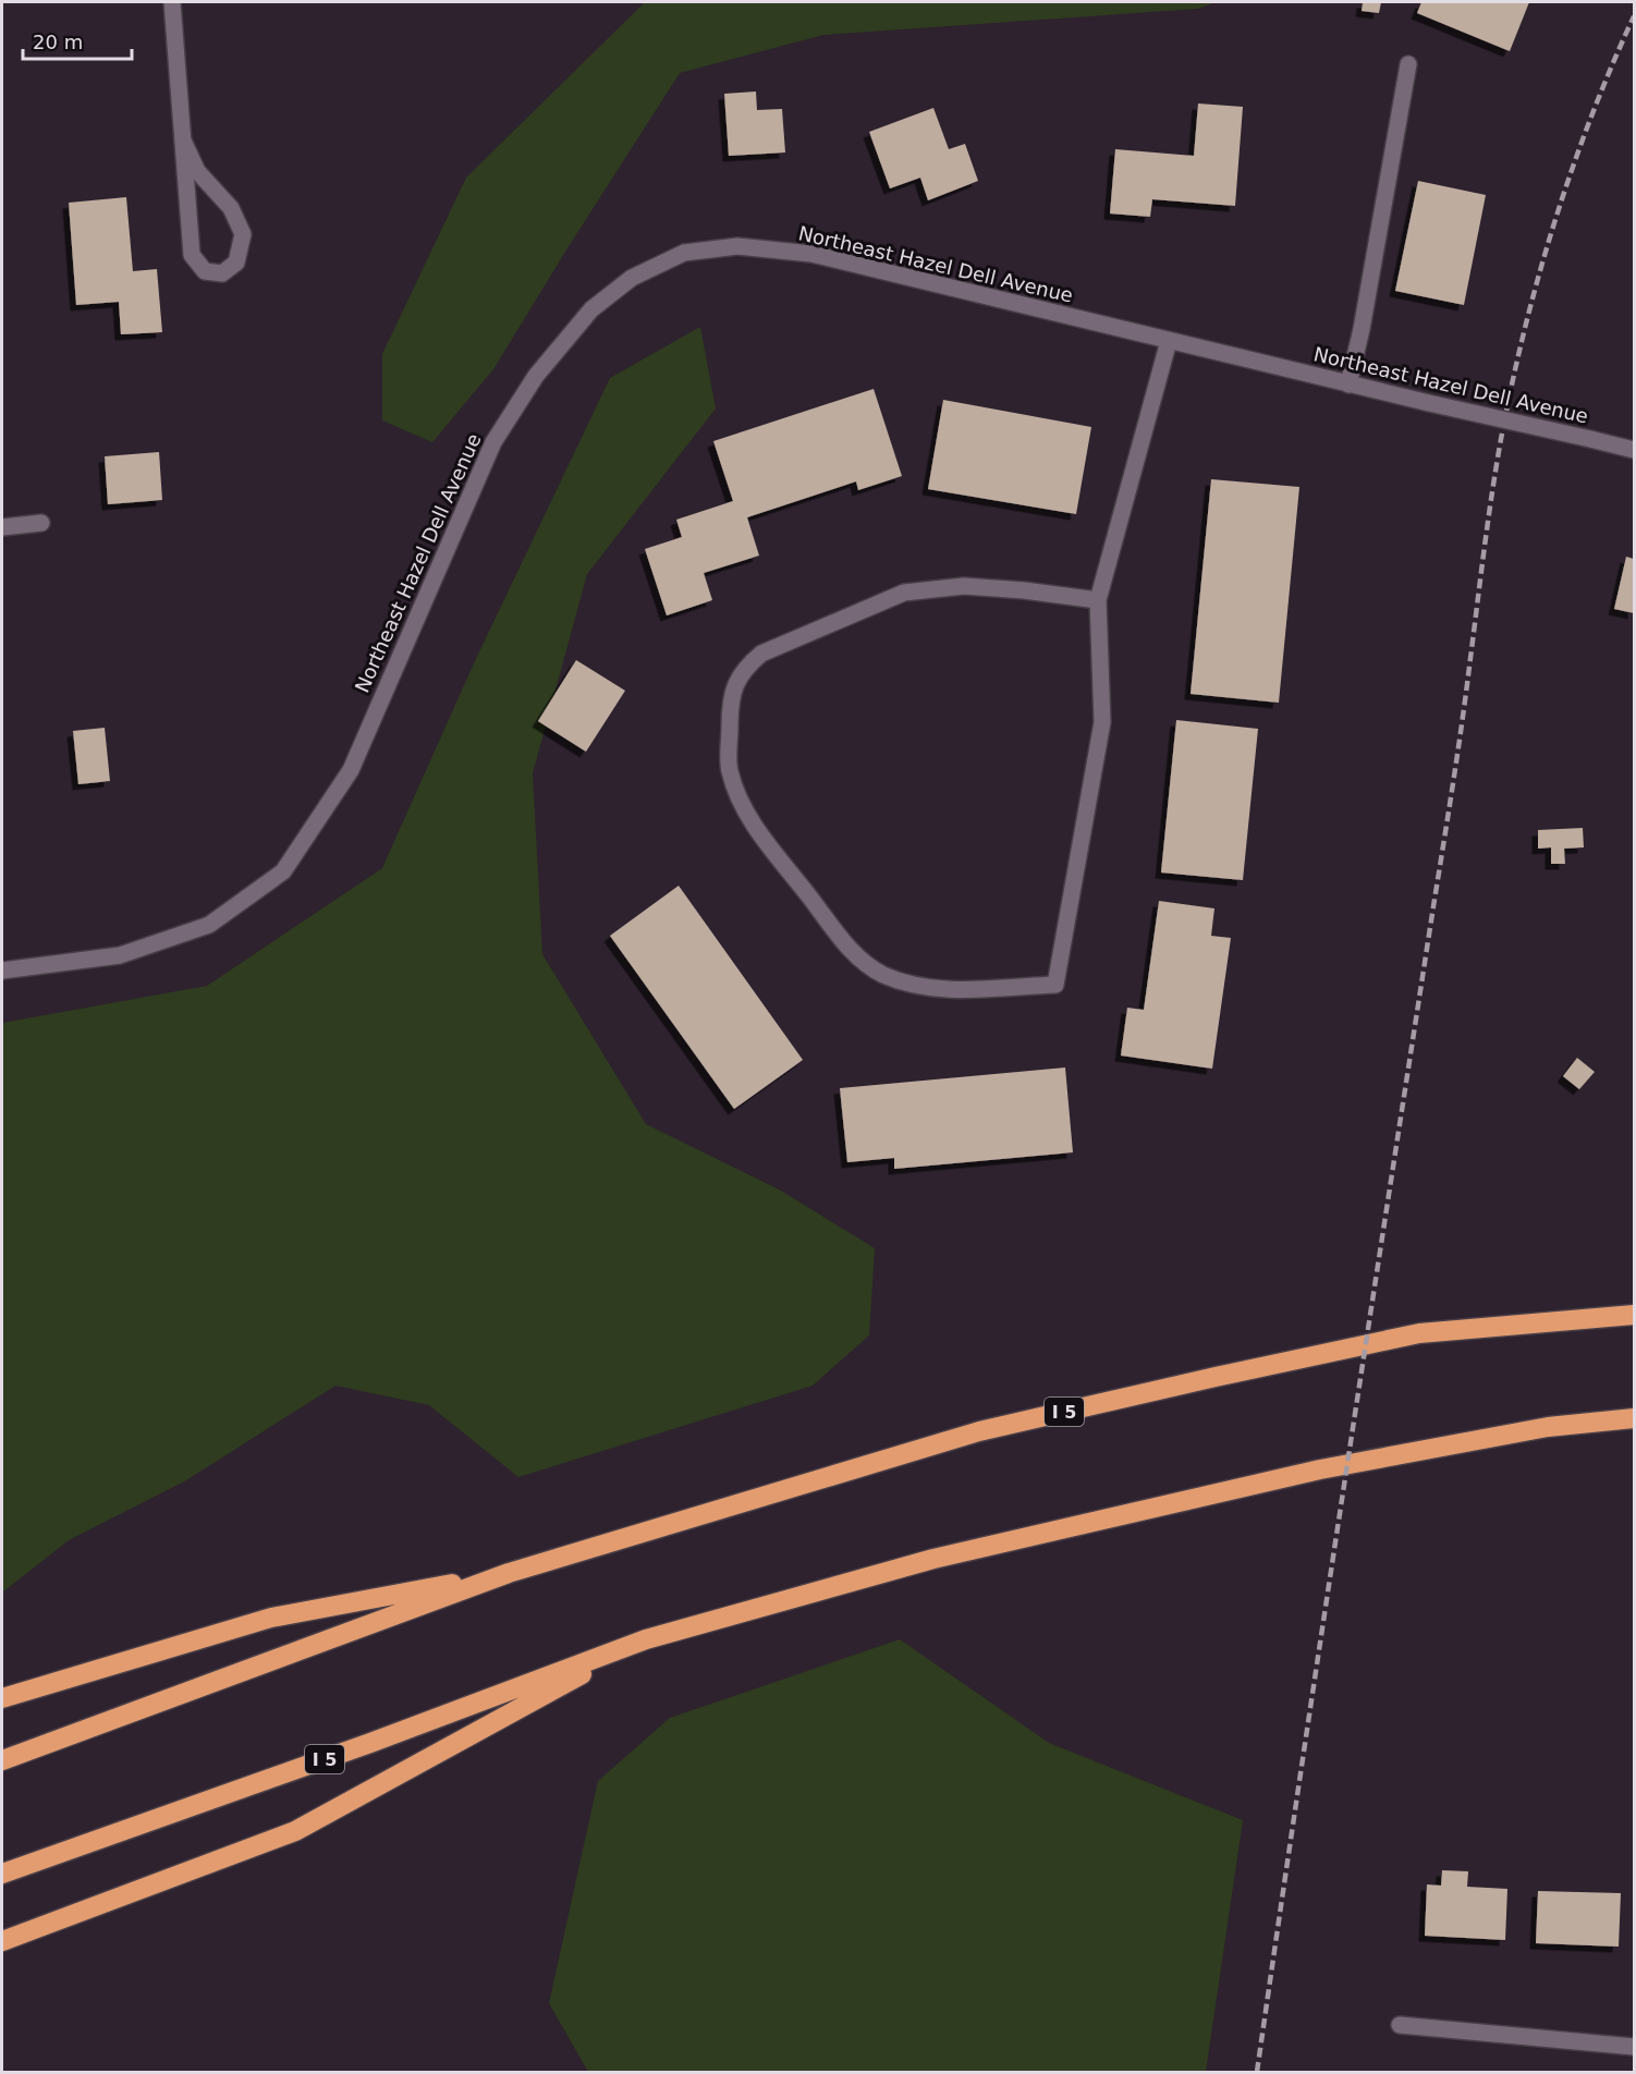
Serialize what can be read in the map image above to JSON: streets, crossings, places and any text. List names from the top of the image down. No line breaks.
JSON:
{"streets":{"highway":["I 5"],"street":["Northeast Hazel Dell Avenue"]},"scale_bar":"20 m"}
